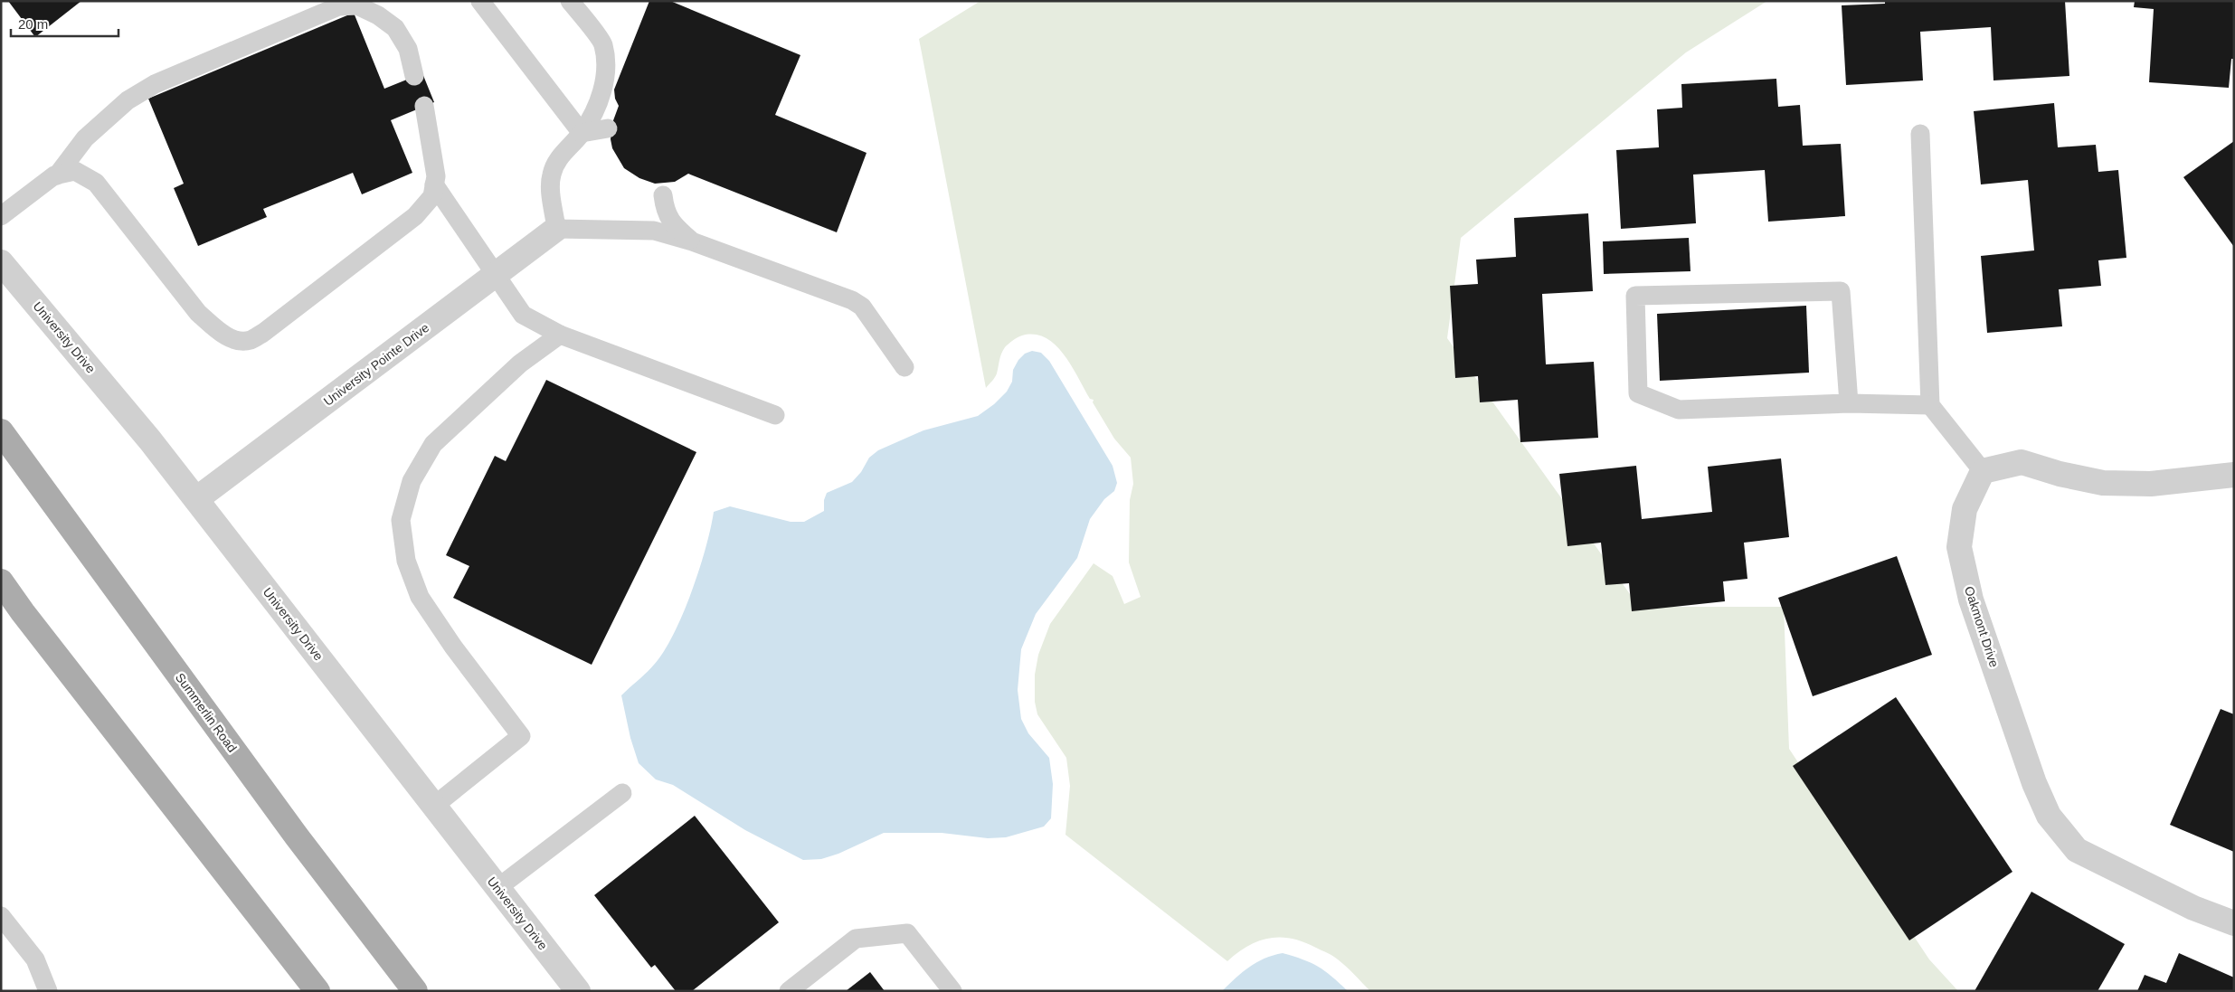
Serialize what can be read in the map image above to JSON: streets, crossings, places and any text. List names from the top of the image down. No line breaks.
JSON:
{"streets":{"main road":["Summerlin Road"],"street":["University Drive","University Pointe Drive","Oakmont Drive"]},"crossings":[["University Drive","University Pointe Drive"]],"scale_bar":"20 m"}
